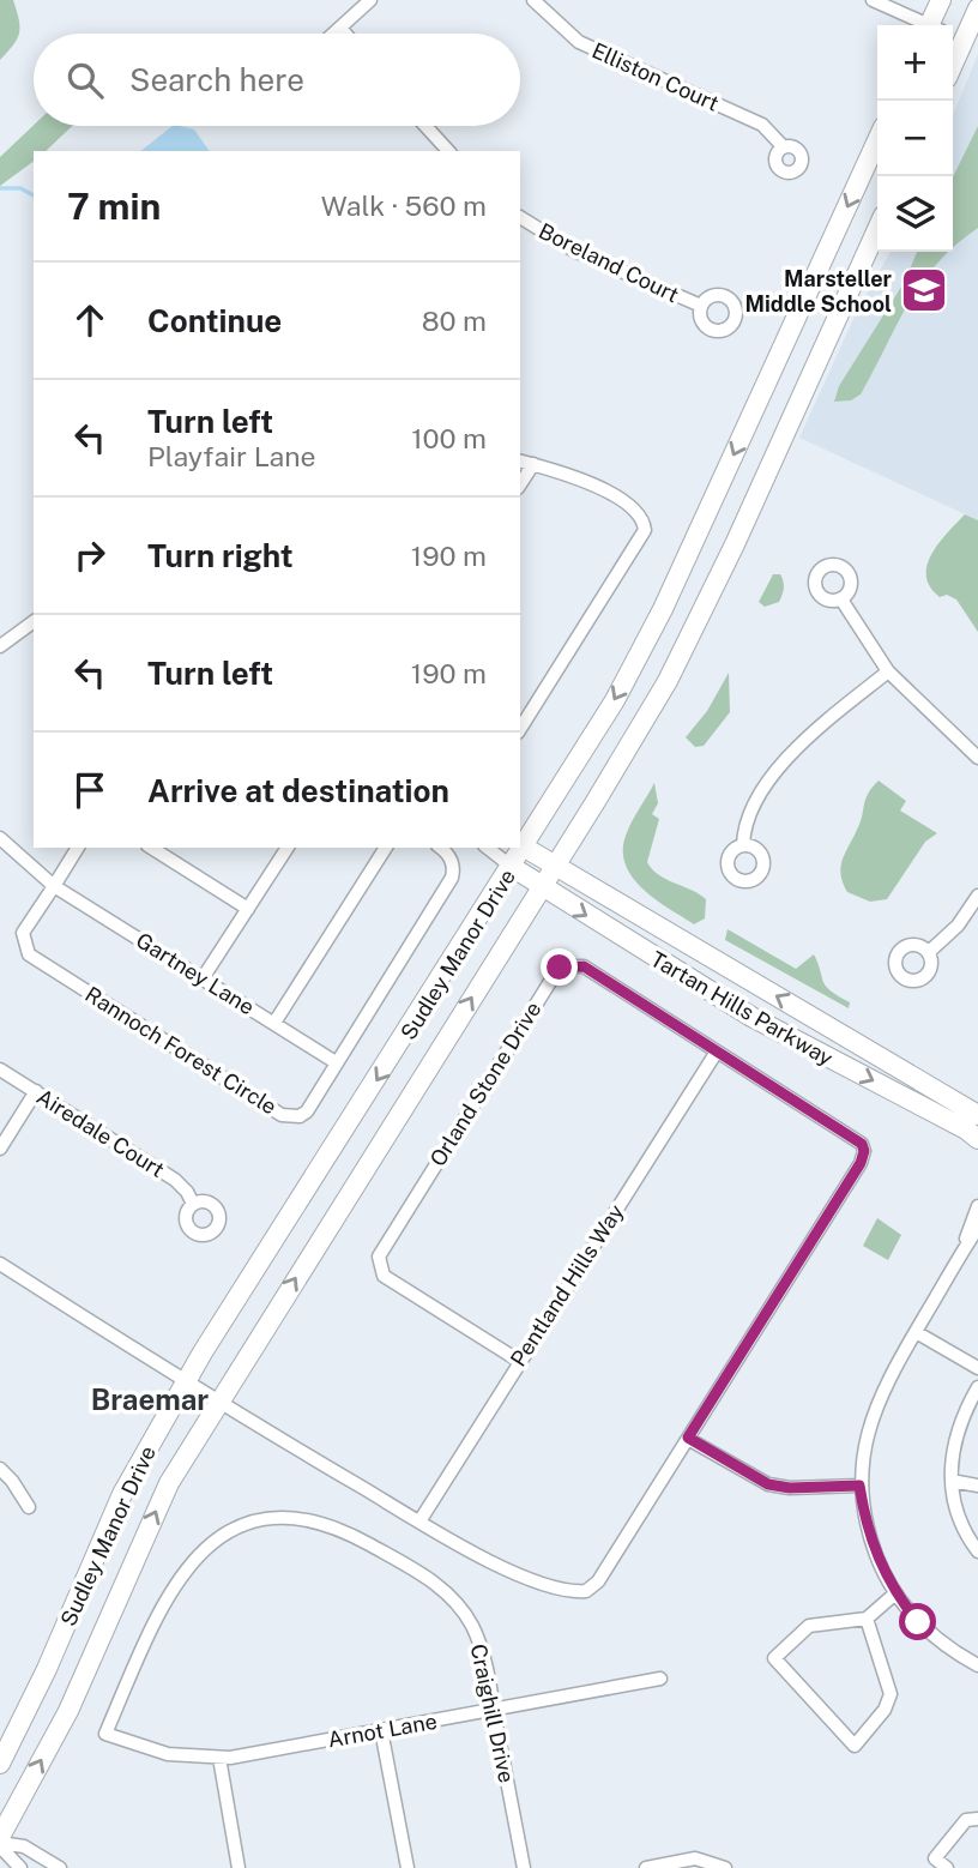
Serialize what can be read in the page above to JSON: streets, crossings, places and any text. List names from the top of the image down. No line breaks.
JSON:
{"streets":{"main road":["Sudley Manor Drive","Tartan Hills Parkway"],"street":["Elliston Court","Boreland Court","Gartney Lane","Rannoch Forest Circle","Orland Stone Drive","Airedale Court","Pentland Hills Way","Craighill Drive","Arnot Lane"]},"crossings":[["Sudley Manor Drive","Tartan Hills Parkway"],["Sudley Manor Drive","Orland Stone Drive"],["Gartney Lane","Rannoch Forest Circle"],["Orland Stone Drive","Pentland Hills Way"],["Craighill Drive","Arnot Lane"]],"districts":["Braemar"],"places":{"school or university":["Marsteller Middle School"]},"page":{"map_buttons":["+","−"],"search":"Search here","heading":["7 min","Walk · 560 m"],"list":[["Continue","80 m"],["Turn left","Playfair Lane","100 m"],["Turn right","190 m"],["Turn left","190 m"],"Arrive at destination"]}}
